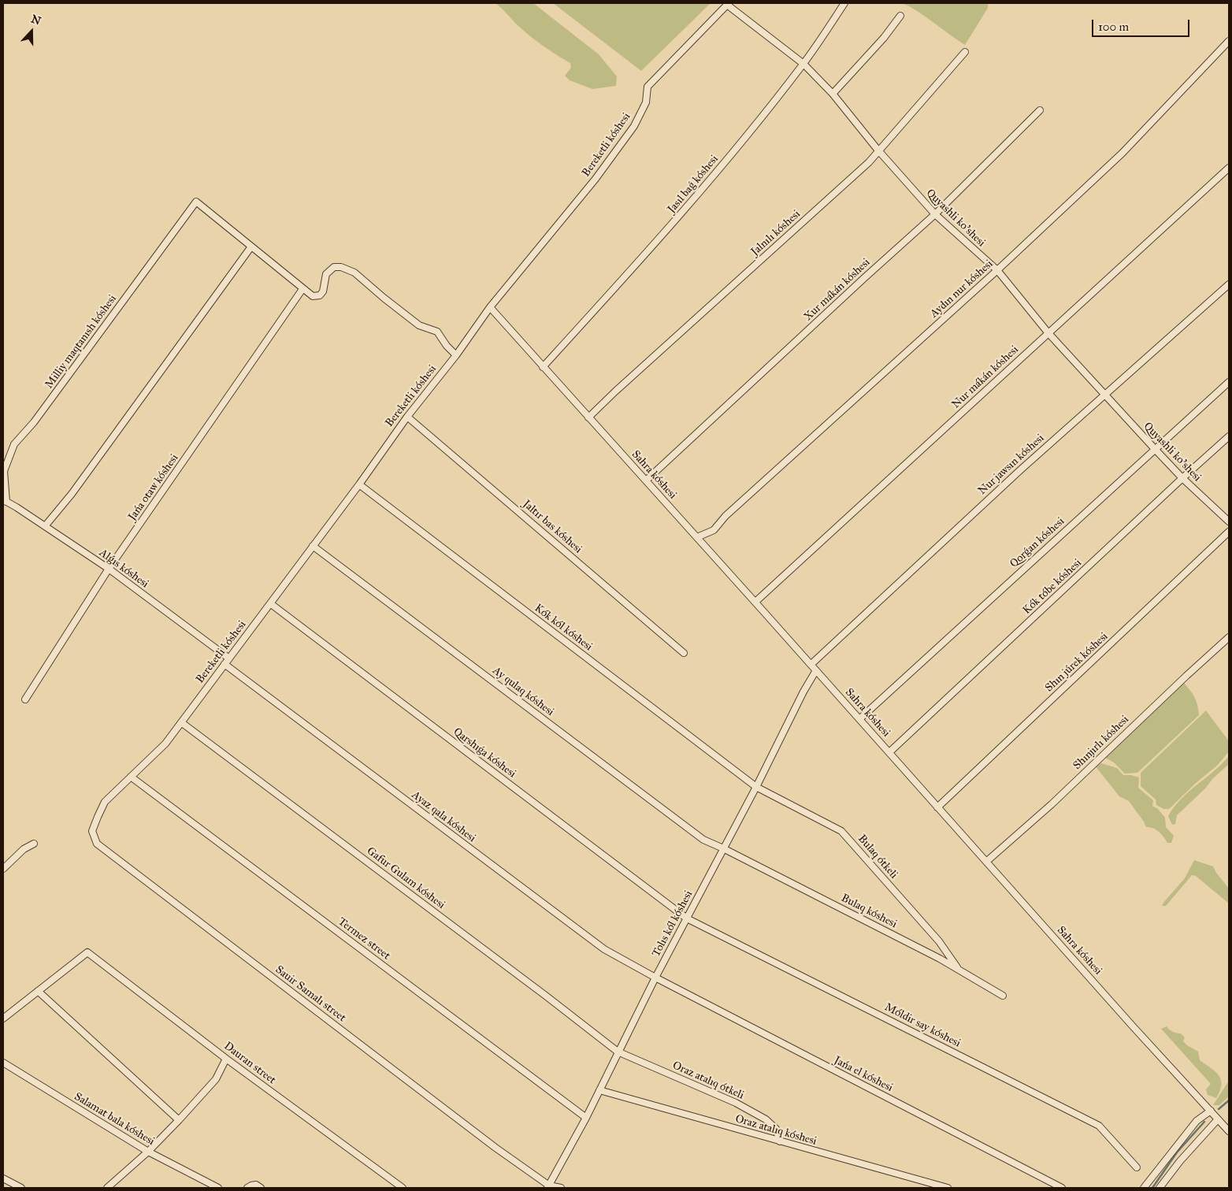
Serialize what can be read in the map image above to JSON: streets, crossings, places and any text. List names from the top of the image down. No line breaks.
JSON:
{"streets":{"street":["Bereketli kóshesi","Jasıl baǵ kóshesi","Quyashli ko'shesi","Jalnılı kóshesi","Aydın nur kóshesi","Xur mákán kóshesi","Milliy maqtanısh kóshesi","Nur mákán kóshesi","Nur jawsın kóshesi","Sahra kóshesi","Jańa otaw kóshesi","Jaltır bas kóshesi","Qorǵan kóshesi","Alǵıs kóshesi","Kók tóbe kóshesi","Kók kól kóshesi","Shın júrek kóshesi","Ay qulaq kóshesi","Shınjırlı kóshesi","Qarshıǵa kóshesi","Ayaz qala kóshesi","Bulaq ótkeli","Gafur Gulam kóshesi","Bulaq kóshesi","Tolıs kól kóshesi","Termez street","Sauir Samalı street","Móldir say kóshesi","Dauran street","Jańa el kóshesi","Oraz atalıq ótkeli","Salamat bala kóshesi","Oraz atalıq kóshesi"]},"crossings":[["Bereketli kóshesi","Quyashli ko'shesi"],["Bereketli kóshesi","Sahra kóshesi"],["Bereketli kóshesi","Jaltır bas kóshesi"],["Bereketli kóshesi","Alǵıs kóshesi"],["Bereketli kóshesi","Kók kól kóshesi"],["Bereketli kóshesi","Ay qulaq kóshesi"],["Bereketli kóshesi","Qarshıǵa kóshesi"],["Bereketli kóshesi","Ayaz qala kóshesi"],["Bereketli kóshesi","Gafur Gulam kóshesi"],["Bereketli kóshesi","Termez street"],["Bereketli kóshesi","Sauir Samalı street"],["Jasıl baǵ kóshesi","Quyashli ko'shesi"],["Jasıl baǵ kóshesi","Sahra kóshesi"],["Quyashli ko'shesi","Jalnılı kóshesi"],["Quyashli ko'shesi","Aydın nur kóshesi"],["Quyashli ko'shesi","Xur mákán kóshesi"],["Quyashli ko'shesi","Nur mákán kóshesi"],["Quyashli ko'shesi","Nur jawsın kóshesi"],["Quyashli ko'shesi","Qorǵan kóshesi"],["Quyashli ko'shesi","Kók tóbe kóshesi"],["Jalnılı kóshesi","Sahra kóshesi"],["Aydın nur kóshesi","Sahra kóshesi"],["Xur mákán kóshesi","Sahra kóshesi"],["Milliy maqtanısh kóshesi","Alǵıs kóshesi"],["Nur mákán kóshesi","Sahra kóshesi"],["Nur jawsın kóshesi","Sahra kóshesi"],["Sahra kóshesi","Qorǵan kóshesi"],["Sahra kóshesi","Kók tóbe kóshesi"],["Sahra kóshesi","Shın júrek kóshesi"],["Sahra kóshesi","Shınjırlı kóshesi"],["Sahra kóshesi","Tolıs kól kóshesi"],["Jańa otaw kóshesi","Alǵıs kóshesi"],["Kók kól kóshesi","Bulaq ótkeli"],["Kók kól kóshesi","Tolıs kól kóshesi"],["Ay qulaq kóshesi","Bulaq kóshesi"],["Ay qulaq kóshesi","Tolıs kól kóshesi"],["Qarshıǵa kóshesi","Tolıs kól kóshesi"],["Qarshıǵa kóshesi","Móldir say kóshesi"],["Ayaz qala kóshesi","Tolıs kól kóshesi"],["Ayaz qala kóshesi","Jańa el kóshesi"],["Bulaq ótkeli","Bulaq kóshesi"],["Bulaq ótkeli","Tolıs kól kóshesi"],["Gafur Gulam kóshesi","Tolıs kól kóshesi"],["Gafur Gulam kóshesi","Oraz atalıq ótkeli"],["Bulaq kóshesi","Tolıs kól kóshesi"],["Tolıs kól kóshesi","Termez street"],["Tolıs kól kóshesi","Sauir Samalı street"],["Tolıs kól kóshesi","Móldir say kóshesi"],["Tolıs kól kóshesi","Jańa el kóshesi"],["Tolıs kól kóshesi","Oraz atalıq ótkeli"],["Tolıs kól kóshesi","Oraz atalıq kóshesi"],["Oraz atalıq ótkeli","Oraz atalıq kóshesi"]],"scale_bar":"100 m","north":"top"}
